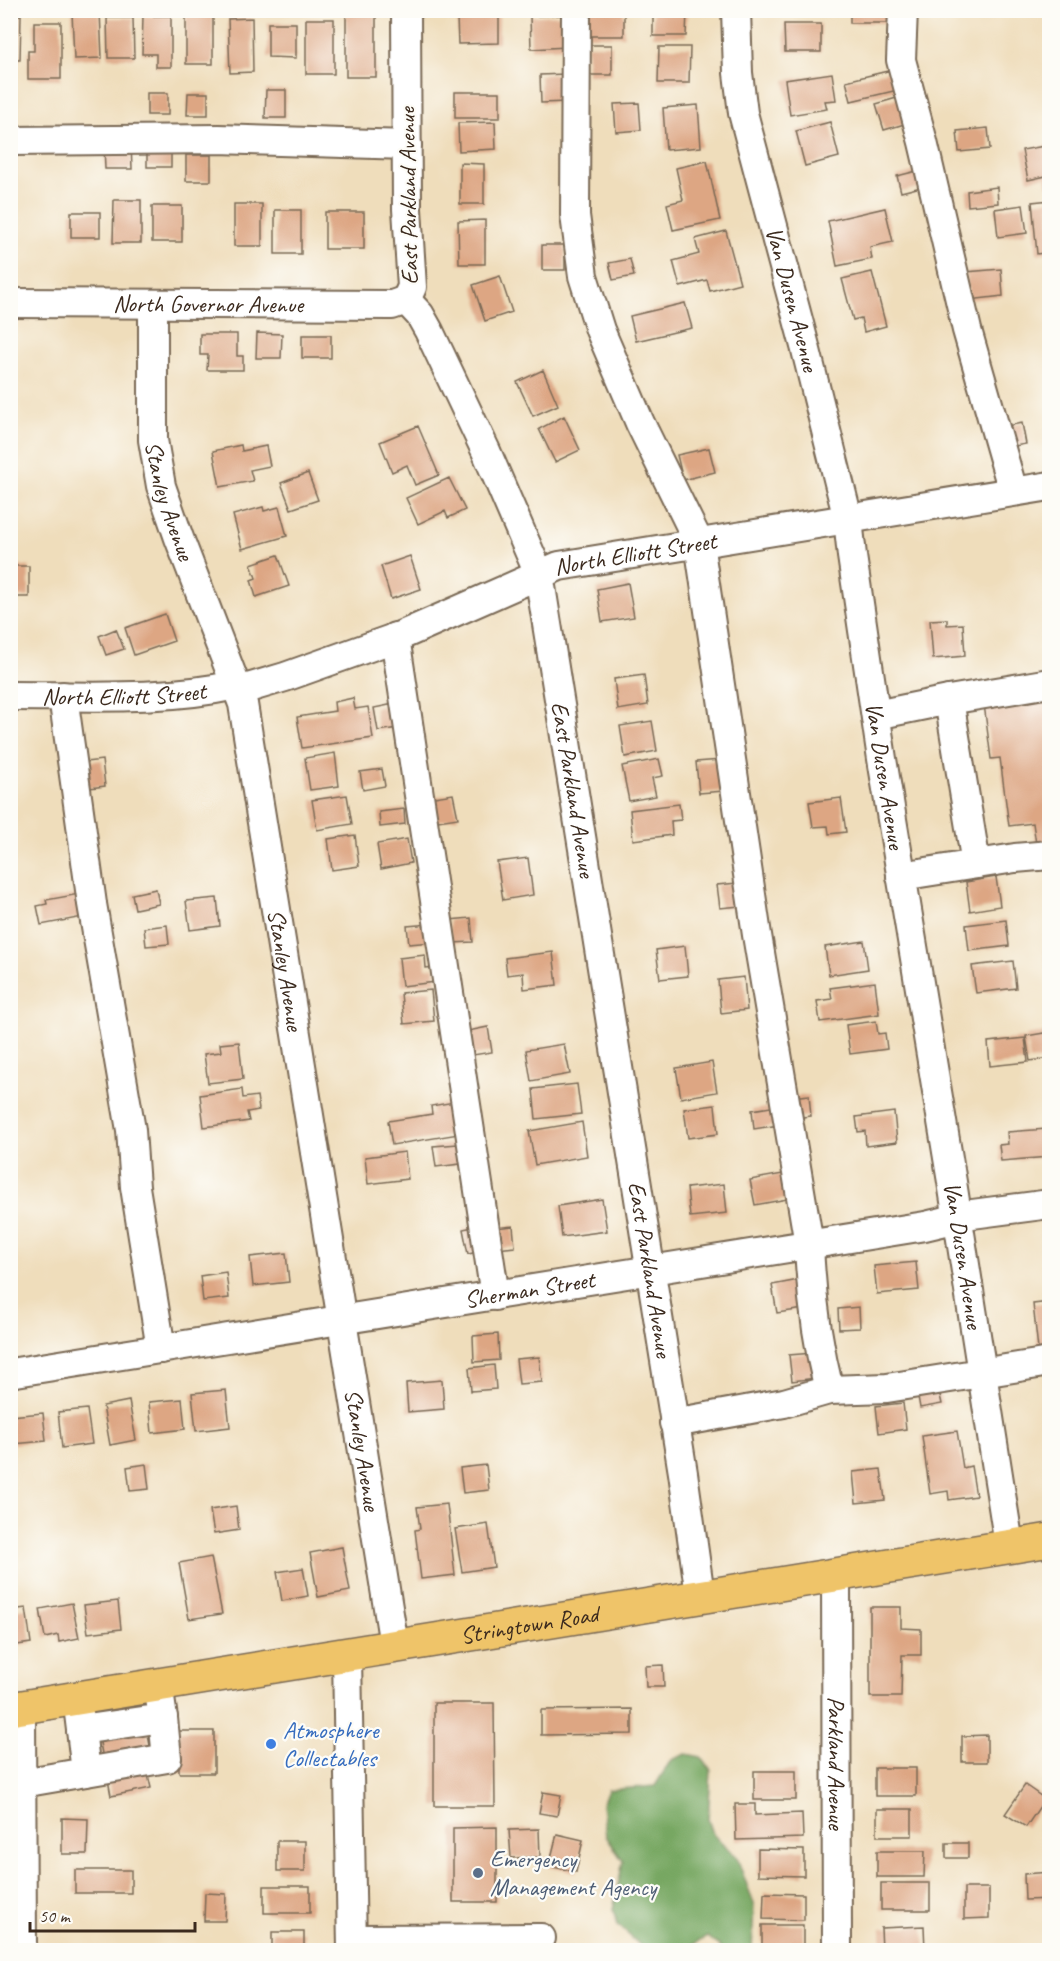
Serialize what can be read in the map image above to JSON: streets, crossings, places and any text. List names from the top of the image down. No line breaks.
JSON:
{"streets":{"main road":["Stringtown Road"],"street":["East Parkland Avenue","Van Dusen Avenue","North Governor Avenue","Stanley Avenue","North Elliott Street","Sherman Street","Parkland Avenue"]},"crossings":[["East Parkland Avenue","North Governor Avenue"],["East Parkland Avenue","North Elliott Street"],["East Parkland Avenue","Sherman Street"],["East Parkland Avenue","Stringtown Road"],["Van Dusen Avenue","North Elliott Street"],["Van Dusen Avenue","Sherman Street"],["Van Dusen Avenue","Stringtown Road"],["North Governor Avenue","Stanley Avenue"],["Stanley Avenue","North Elliott Street"],["Stanley Avenue","Sherman Street"],["Stanley Avenue","Stringtown Road"],["Stringtown Road","Parkland Avenue"]],"places":["Atmosphere Collectables","Emergency Management Agency"],"scale_bar":"50 m"}
